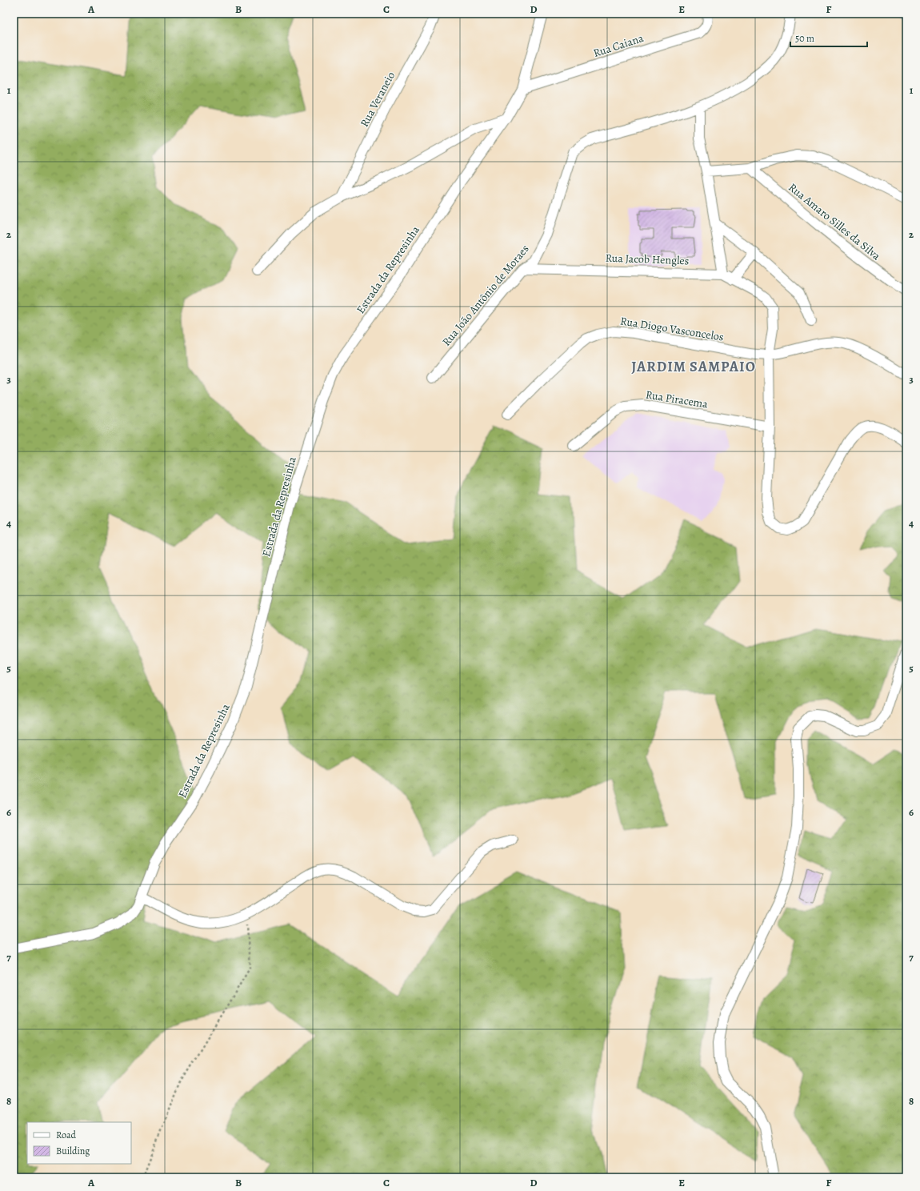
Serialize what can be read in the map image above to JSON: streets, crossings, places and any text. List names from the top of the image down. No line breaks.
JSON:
{"streets":{"street":["Rua Caiana","Rua Veraneio","Rua Amaro Silles da Silva","Rua Jacob Hengles","Estrada da Represinha","Rua João Antônio de Moraes","Rua Diogo Vasconcelos","Rua Piracema"]},"crossings":[["Rua Caiana","Estrada da Represinha"],["Rua Jacob Hengles","Rua João Antônio de Moraes"],["Rua Jacob Hengles","Rua Diogo Vasconcelos"]],"districts":["JARDIM SAMPAIO"],"legend":["Road","Building"],"scale_bar":"50 m","grid":{"columns":["A","B","C","D","E","F"],"rows":["1","2","3","4","5","6","7","8"]}}
